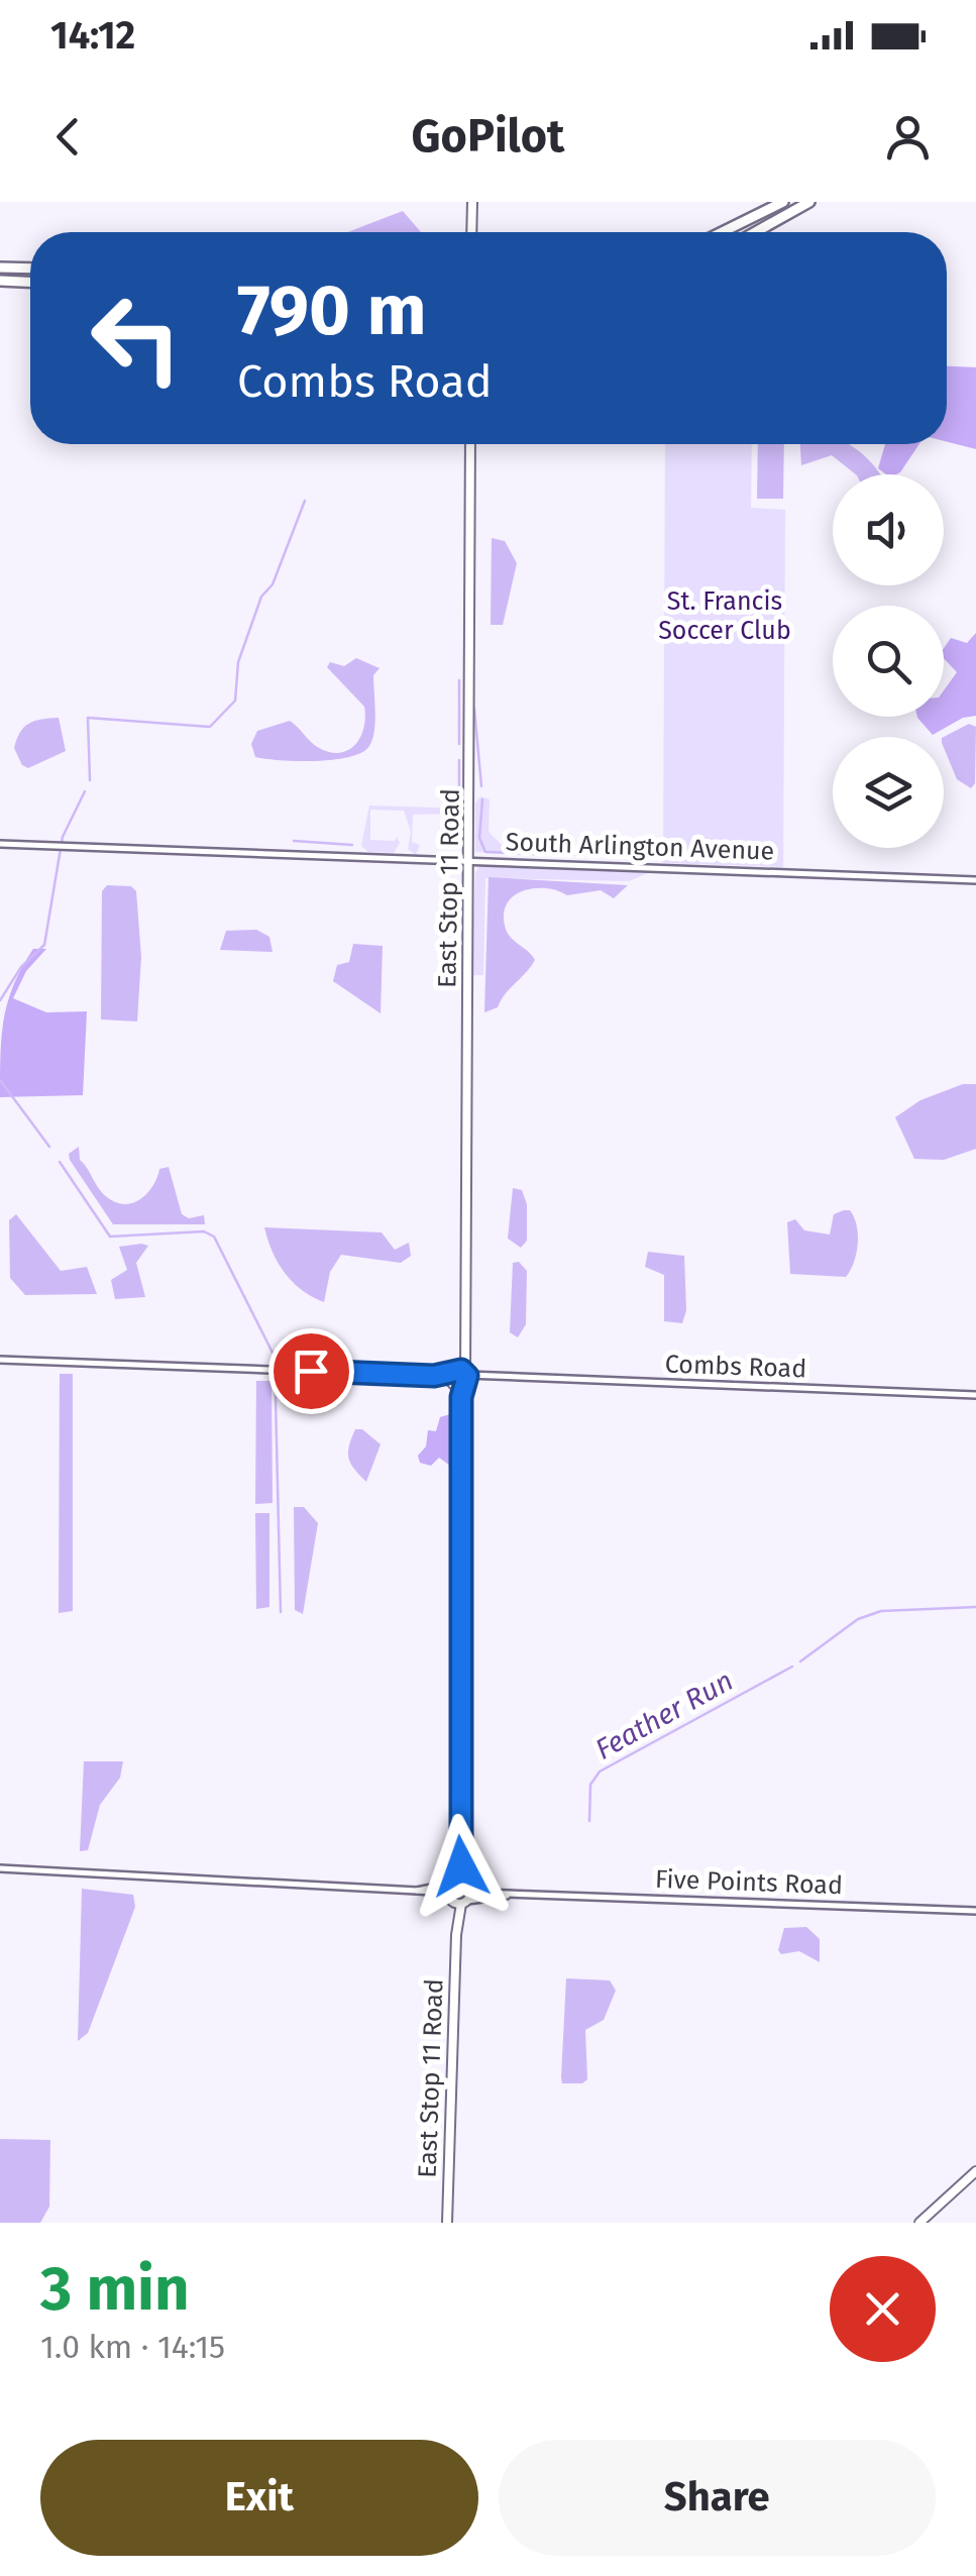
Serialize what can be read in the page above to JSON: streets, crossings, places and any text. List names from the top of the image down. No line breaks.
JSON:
{"streets":{"main road":["East Stop 11 Road"],"street":["South Arlington Avenue","Combs Road","Five Points Road"]},"crossings":[["South Arlington Avenue","East Stop 11 Road"],["East Stop 11 Road","Combs Road"],["East Stop 11 Road","Five Points Road"]],"water":["Feather Run"],"parks":["St. Francis Soccer Club"],"page":{"status":"14:12","header":"GoPilot","turn":["790 m","Combs Road"],"heading":["3 min","1.0 km · 14:15"],"buttons":["Exit","Share"]}}
